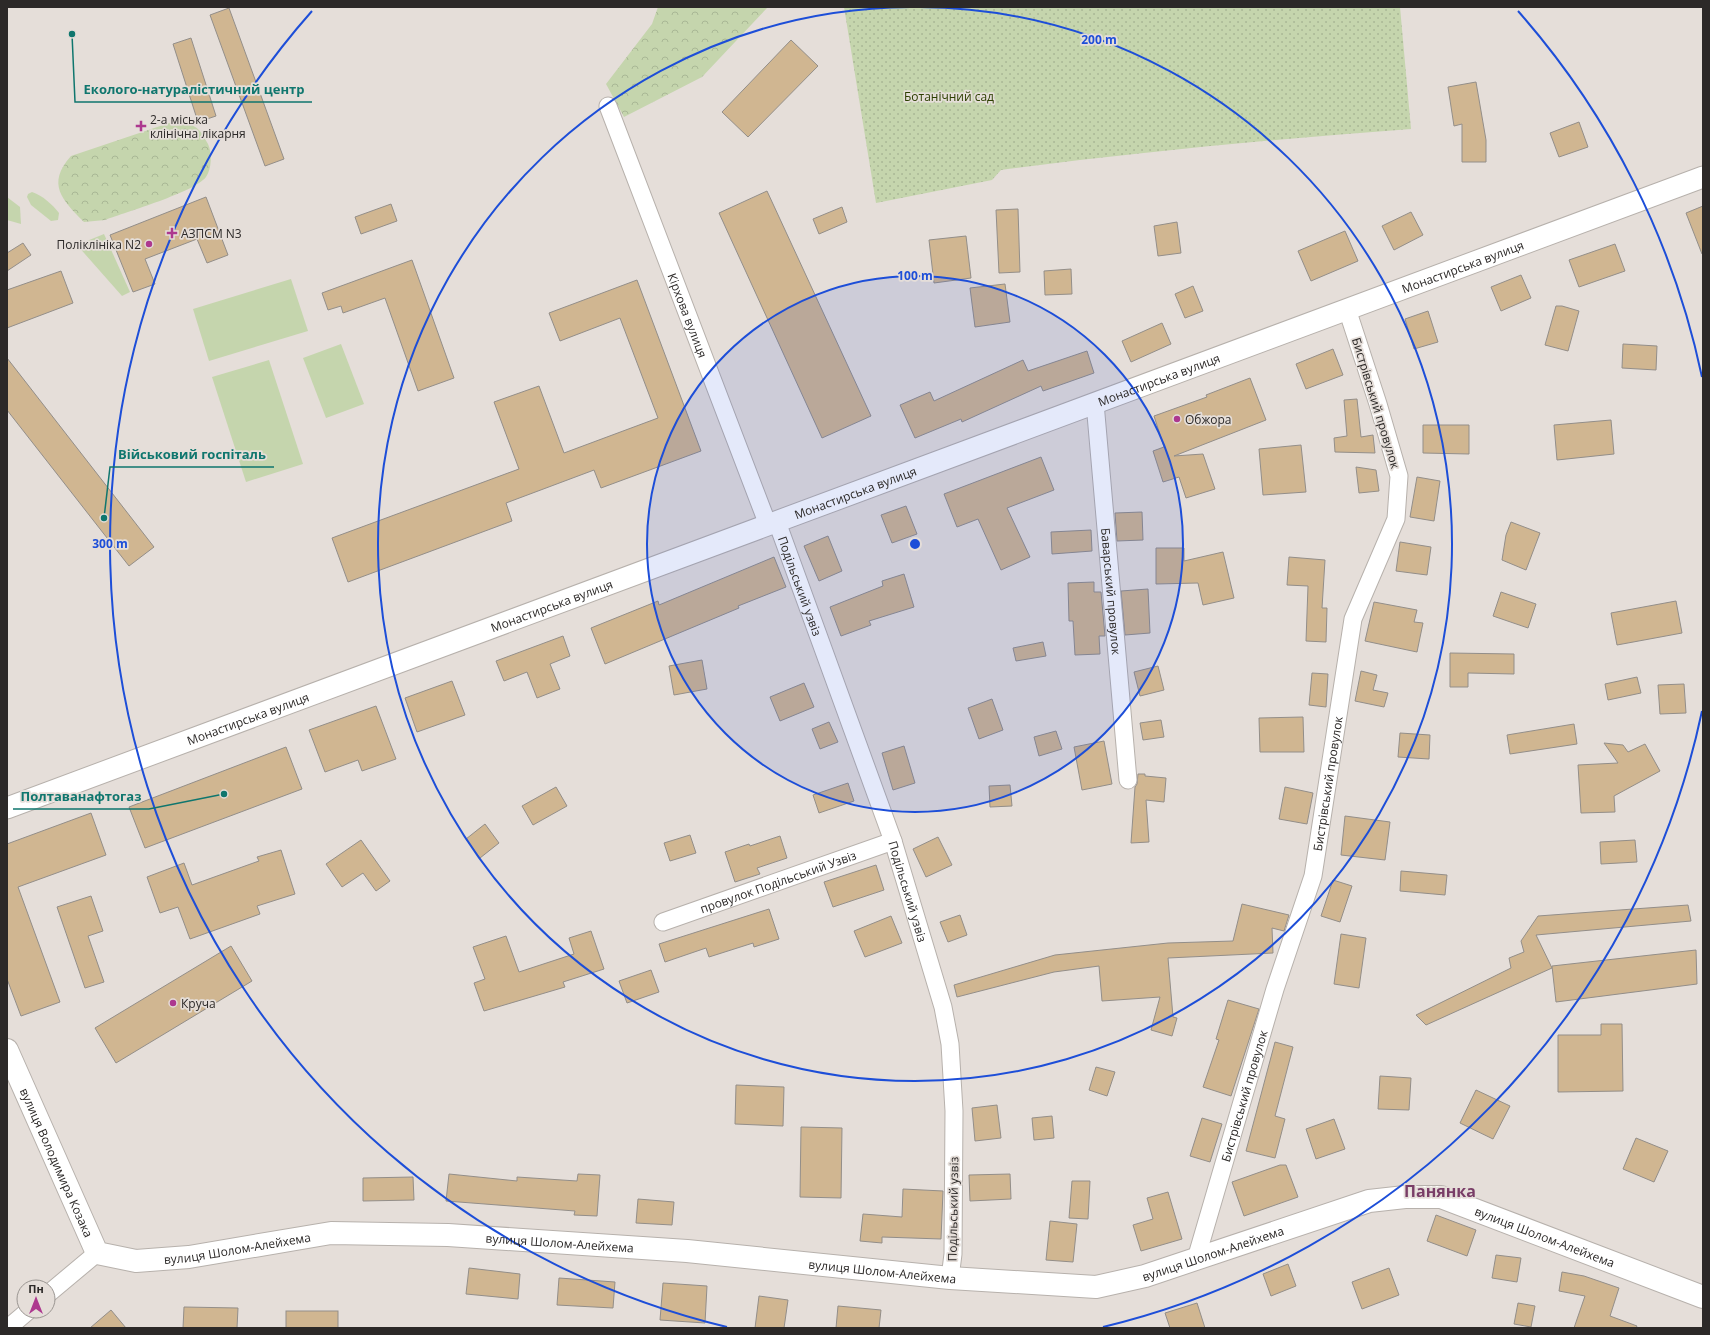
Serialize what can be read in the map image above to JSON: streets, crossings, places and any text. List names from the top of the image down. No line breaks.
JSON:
{"streets":{"main road":["вулиця Володимира Козака","вулиця Шолом-Алейхема"],"street":["Монастирська вулиця","Кірхова вулиця","Бистрівський провулок","Подільський узвіз","Баварський провулок","провулок Подільський Узвіз"]},"crossings":[["Монастирська вулиця","Кірхова вулиця"],["Монастирська вулиця","Бистрівський провулок"],["Монастирська вулиця","Подільський узвіз"],["Монастирська вулиця","Баварський провулок"],["Кірхова вулиця","Подільський узвіз"],["Бистрівський провулок","вулиця Шолом-Алейхема"],["Подільський узвіз","провулок Подільський Узвіз"],["Подільський узвіз","вулиця Шолом-Алейхема"],["вулиця Володимира Козака","вулиця Шолом-Алейхема"]],"districts":["Панянка"],"parks":["Ботанічний сад"],"places":{"other":["Еколого-натуралістичний центр","Поліклініка N2","Обжора","Військовий госпіталь","Полтаванафтогаз","Круча"],"health":["2-а міська клінічна лікарня","АЗПСМ N3"]},"north":"top","rings":["200 m","100 m","300 m"]}
